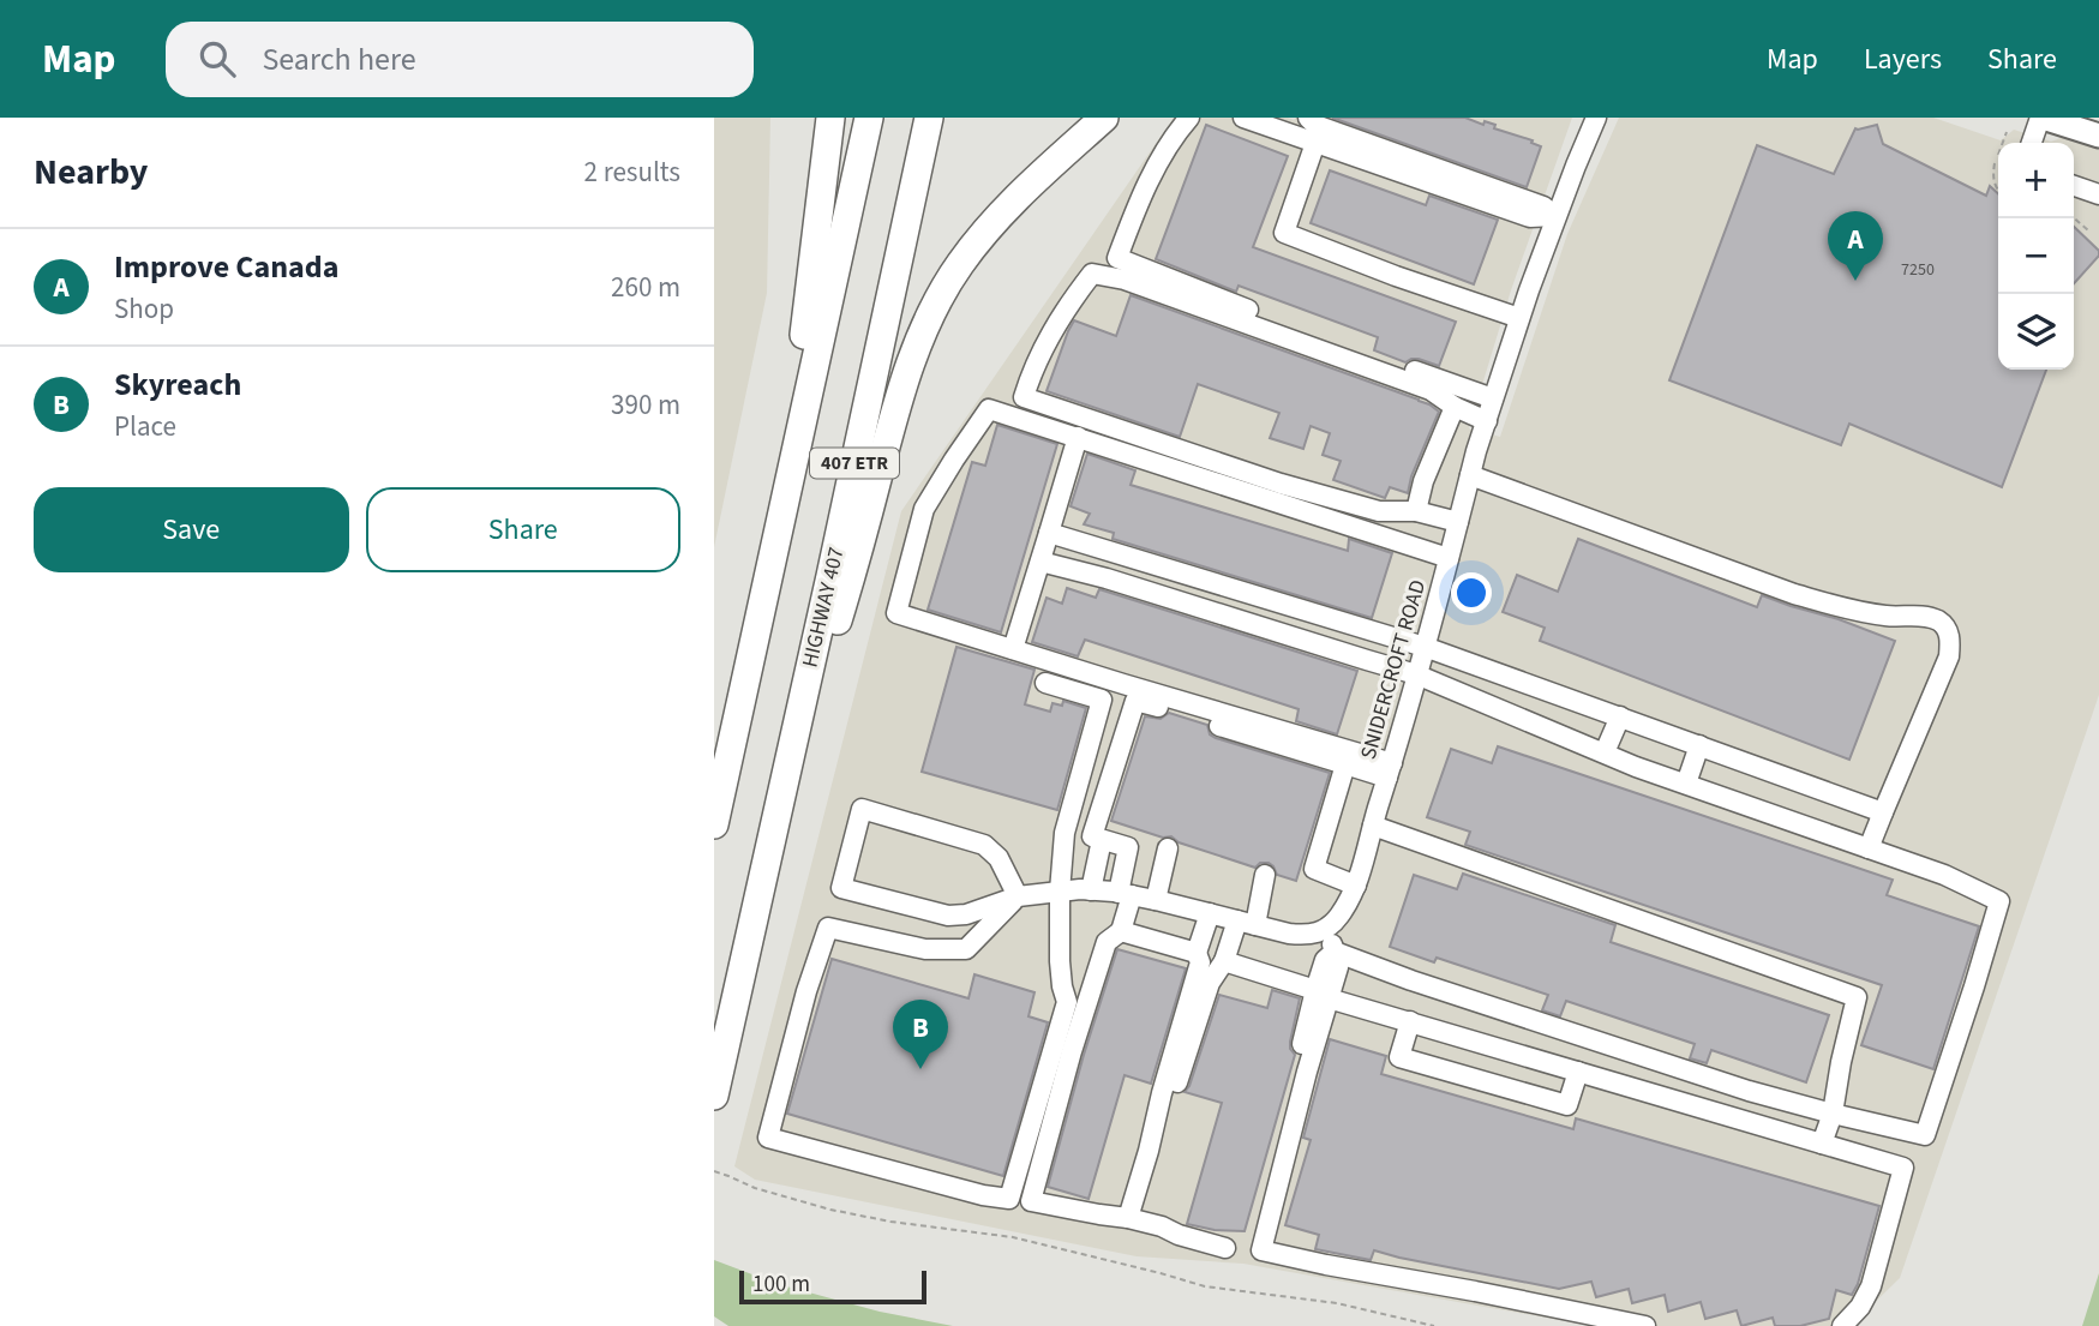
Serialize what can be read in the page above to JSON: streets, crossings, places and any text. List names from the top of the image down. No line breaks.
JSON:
{"streets":{"highway":["407 ETR","HIGHWAY 407"],"street":["SNIDERCROFT ROAD"]},"house_numbers":["7250"],"scale_bar":"100 m","page":{"header":"Map","search":"Search here","nav":["Map","Layers","Share"],"heading":["Nearby","2 results"],"map_buttons":["+","−"],"pins":["A","B"],"list":[{"mark":"A","name":"Improve Canada","note":"Shop","value":"260 m"},{"mark":"B","name":"Skyreach","note":"Place","value":"390 m"}],"buttons":["Save","Share"],"scale":"100 m"}}
